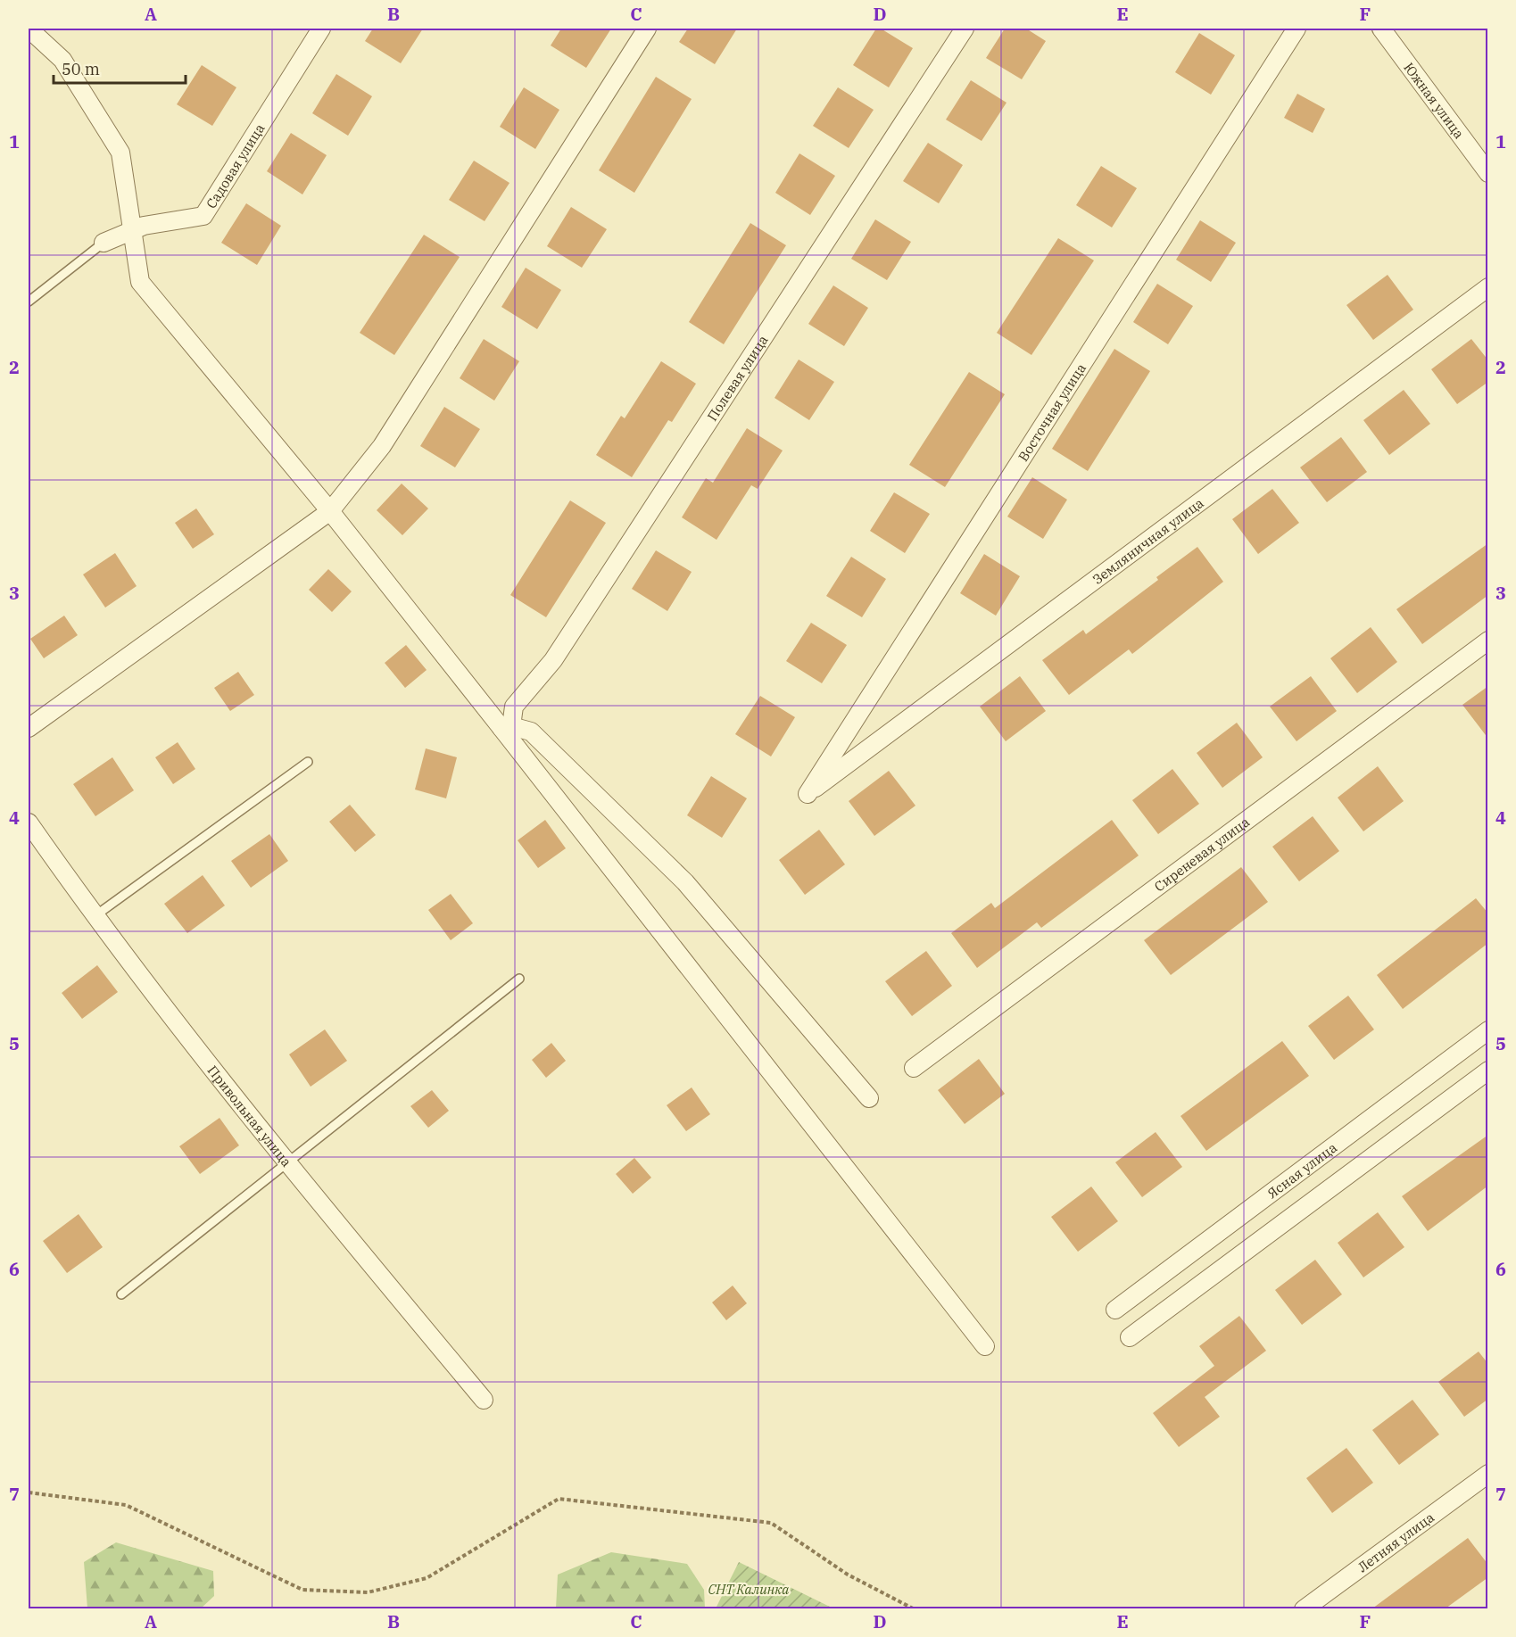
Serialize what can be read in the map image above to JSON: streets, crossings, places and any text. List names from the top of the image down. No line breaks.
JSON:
{"streets":{"street":["Южная улица","Садовая улица","Полевая улица","Восточная улица","Земляничная улица","Сиреневая улица","Привольная улица","Ясная улица","Летняя улица"]},"crossings":[["Восточная улица","Земляничная улица"]],"parks":["СНТ Калинка"],"scale_bar":"50 m","grid":{"columns":["A","B","C","D","E","F"],"rows":["1","2","3","4","5","6","7"]}}
